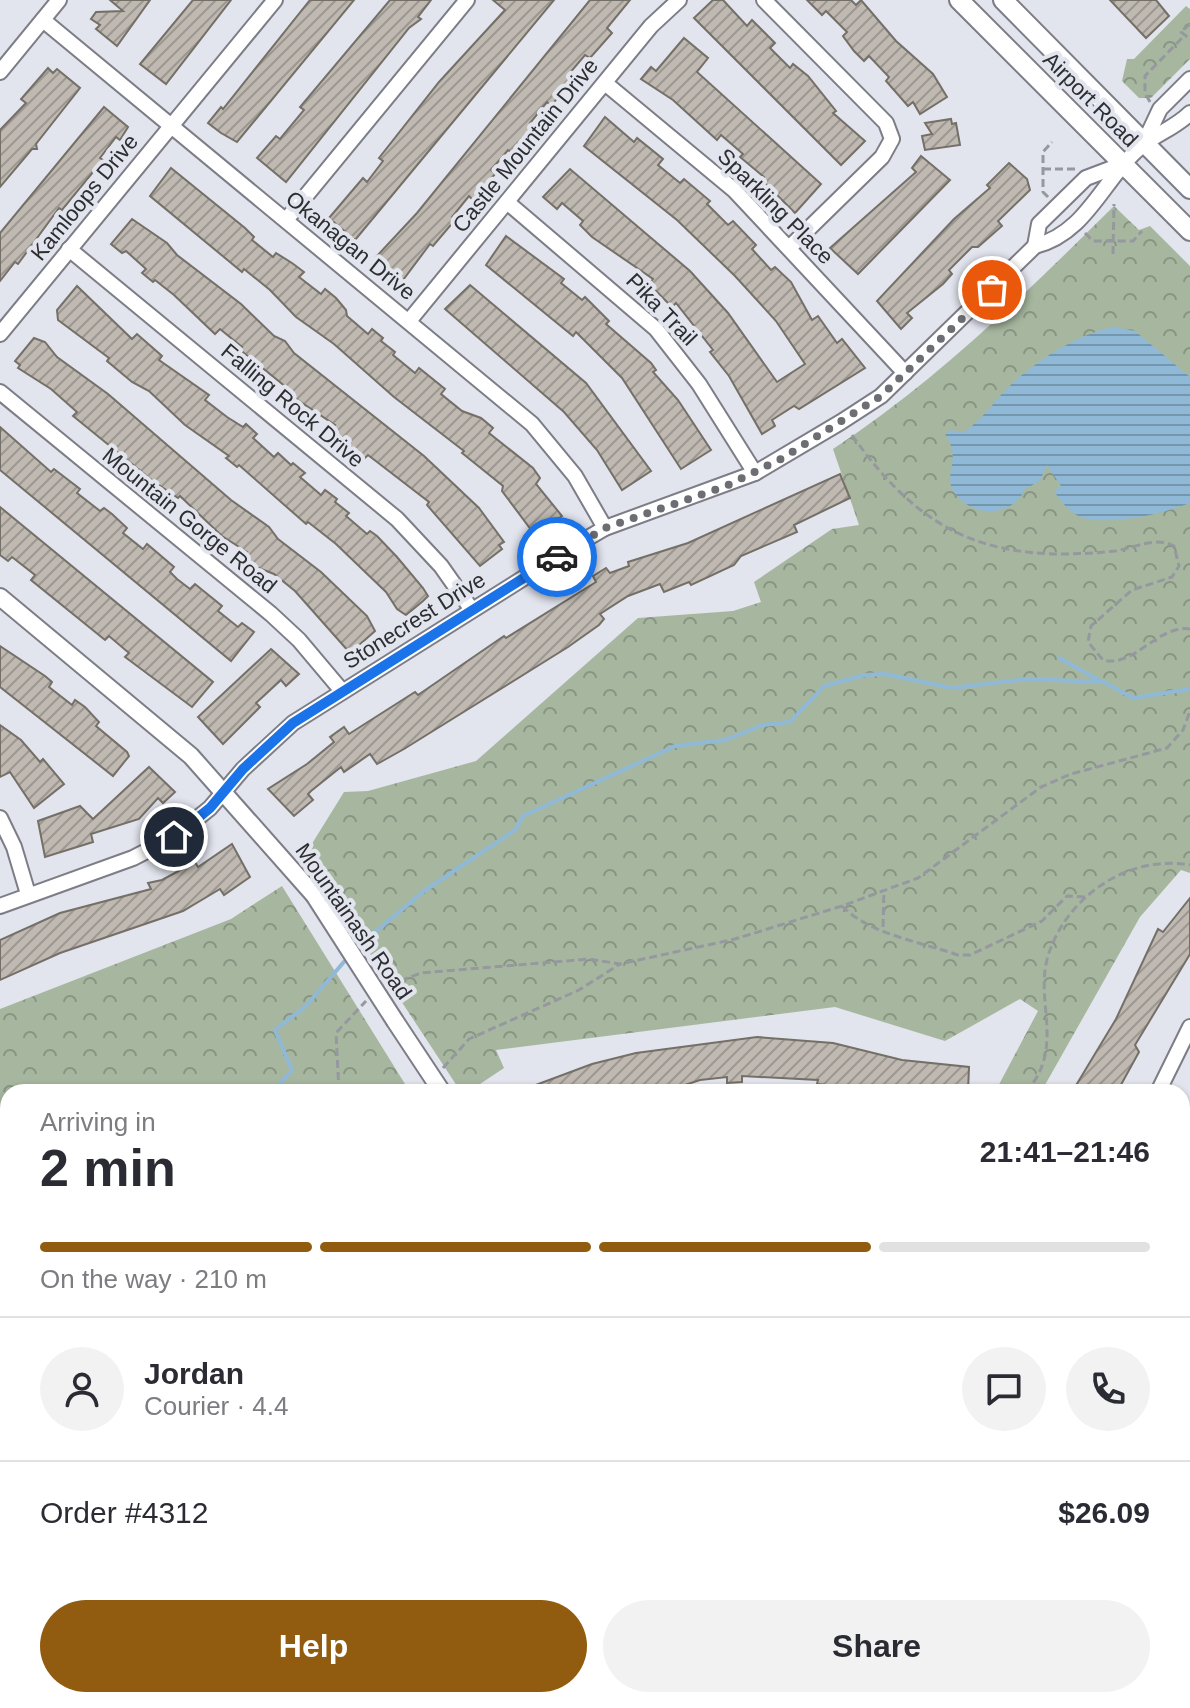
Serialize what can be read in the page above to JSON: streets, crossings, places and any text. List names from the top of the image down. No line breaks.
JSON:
{"streets":{"main road":["Airport Road"],"street":["Castle Mountain Drive","Kamloops Drive","Sparkling Place","Okanagan Drive","Pika Trail","Falling Rock Drive","Mountain Gorge Road","Stonecrest Drive","Mountainash Road"]},"crossings":[["Airport Road","Stonecrest Drive"],["Castle Mountain Drive","Sparkling Place"],["Castle Mountain Drive","Okanagan Drive"],["Castle Mountain Drive","Pika Trail"],["Kamloops Drive","Okanagan Drive"],["Kamloops Drive","Falling Rock Drive"],["Sparkling Place","Stonecrest Drive"],["Okanagan Drive","Stonecrest Drive"],["Pika Trail","Stonecrest Drive"],["Falling Rock Drive","Stonecrest Drive"],["Mountain Gorge Road","Stonecrest Drive"],["Stonecrest Drive","Mountainash Road"]],"page":{"heading":["2 min","Arriving in","21:41–21:46"],"panel":["Jordan","Courier · 4.4","Order #4312","$26.09"],"bar":"On the way · 210 m","buttons":["Help","Share"]}}
